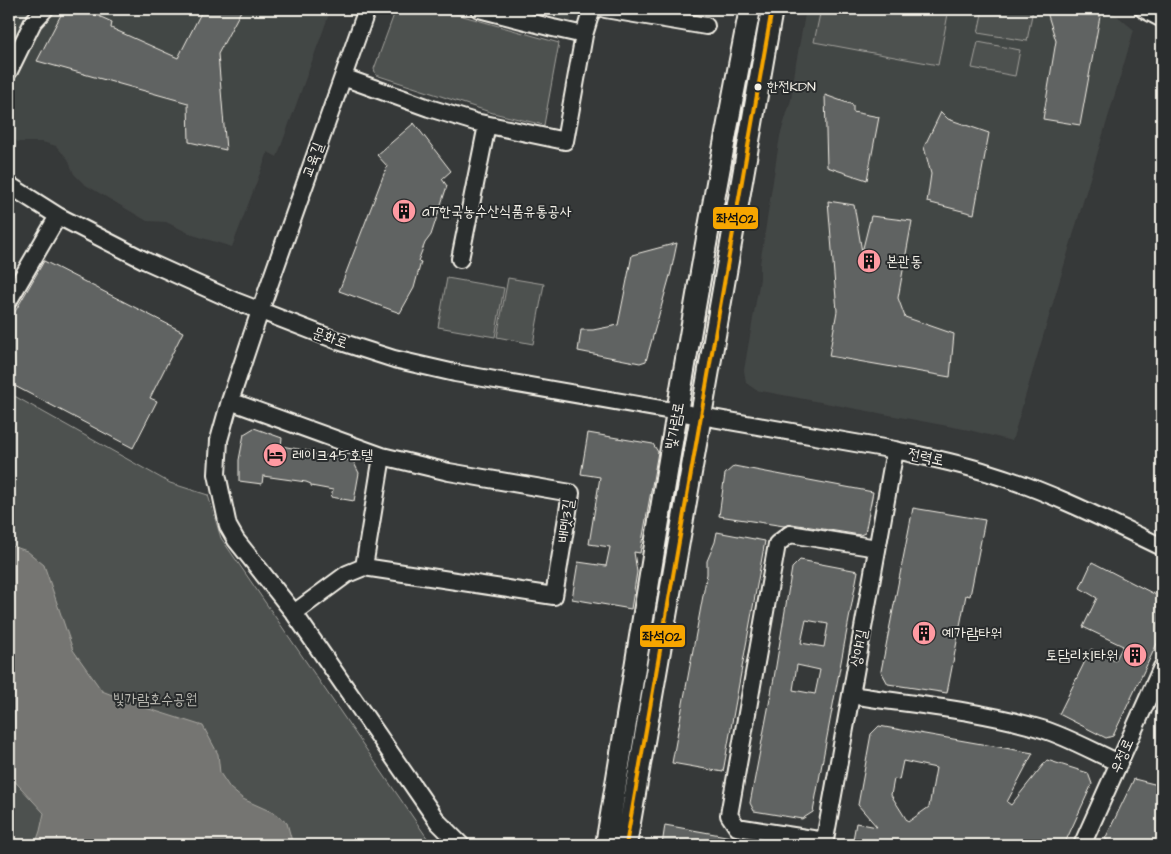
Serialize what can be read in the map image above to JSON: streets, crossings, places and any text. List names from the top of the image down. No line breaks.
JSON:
{"streets":{"main road":["빛가람로"],"street":["교육길","문화로","전력로","배멧3길","상야1길","우정로"]},"crossings":[["교육길","문화로"],["문화로","빛가람로"],["문화로","전력로"],["빛가람로","전력로"],["전력로","상야1길"]],"parks":["빛가람호수공원"],"places":{"other":["한전KDN"],"building":["aT한국농수산식품유통공사","본관동","예가람타워","토담리치타워"],"hotel":["레이크45호텔"]},"lines":["transit line 좌석02"]}
